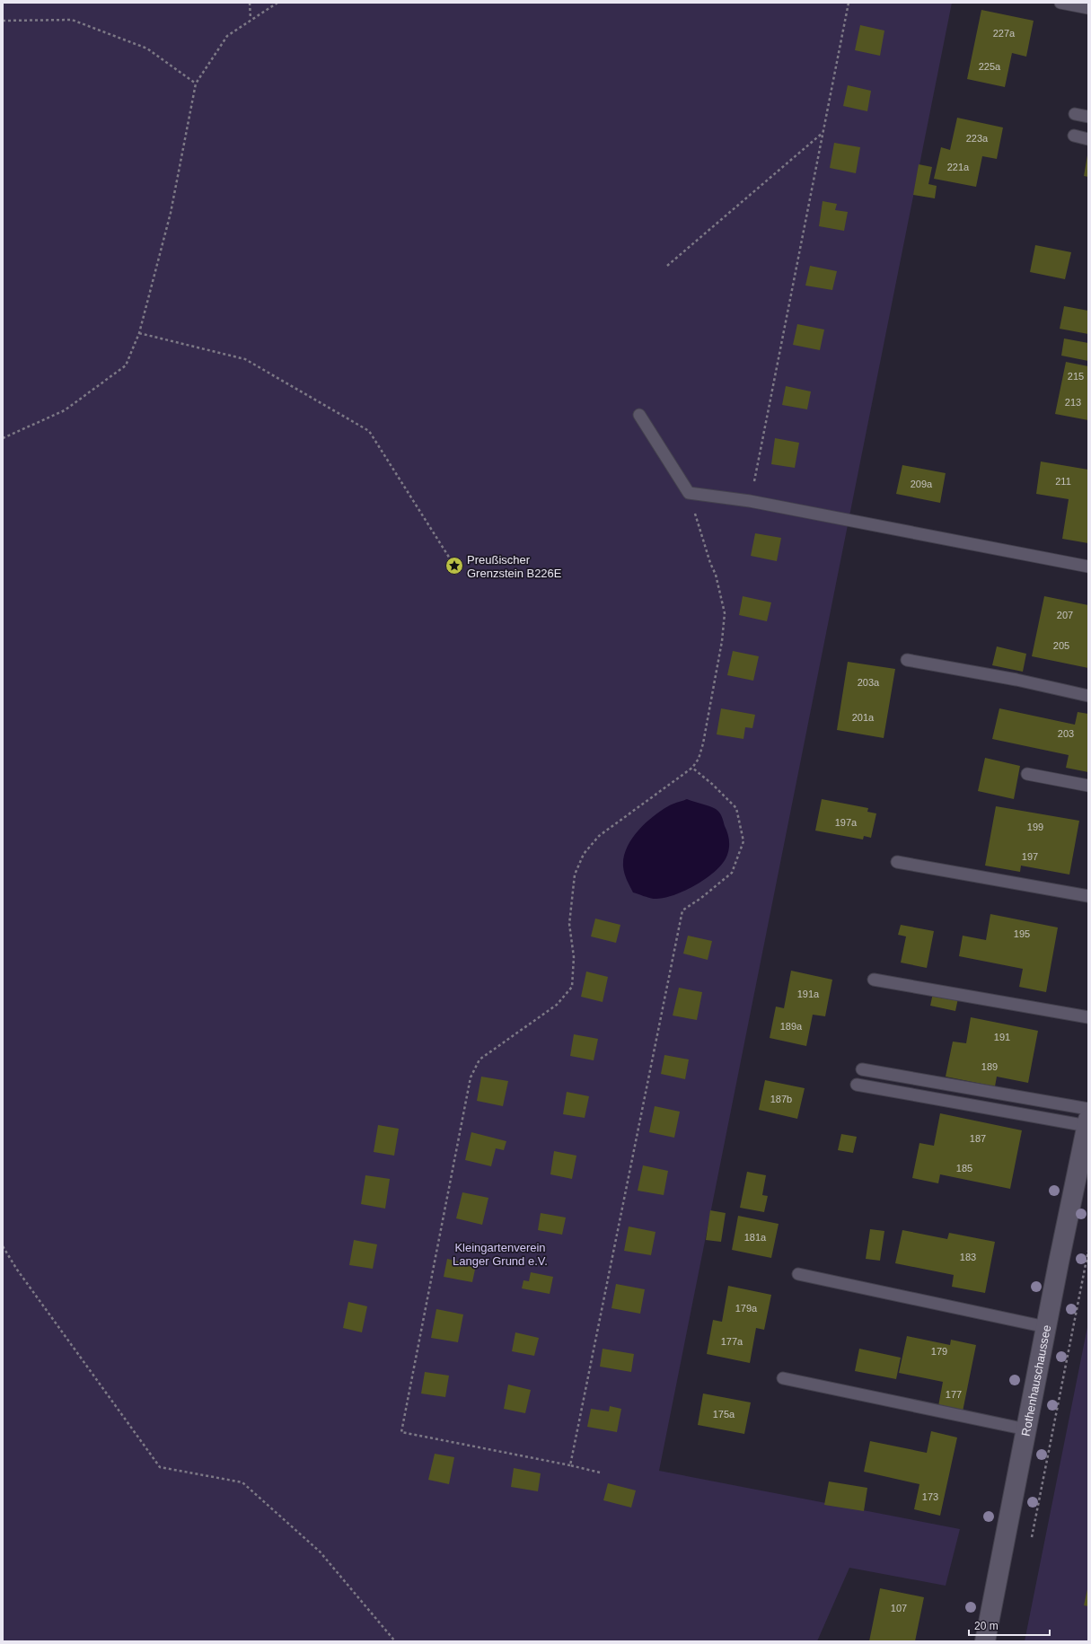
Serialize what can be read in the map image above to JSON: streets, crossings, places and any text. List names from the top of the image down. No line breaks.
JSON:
{"streets":{"main road":["Rothenhauschaussee"]},"parks":["Kleingartenverein Langer Grund e.V."],"places":{"place":["Preußischer Grenzstein B226E"]},"house_numbers":["227a","225a","223a","221a","215","213","211","209a","207","205","203a","201a","203","197a","199","197","195","191a","189a","191","189","187b","187","185","181a","183","179a","177a","179","177","175a","173","107"],"scale_bar":"20 m"}
